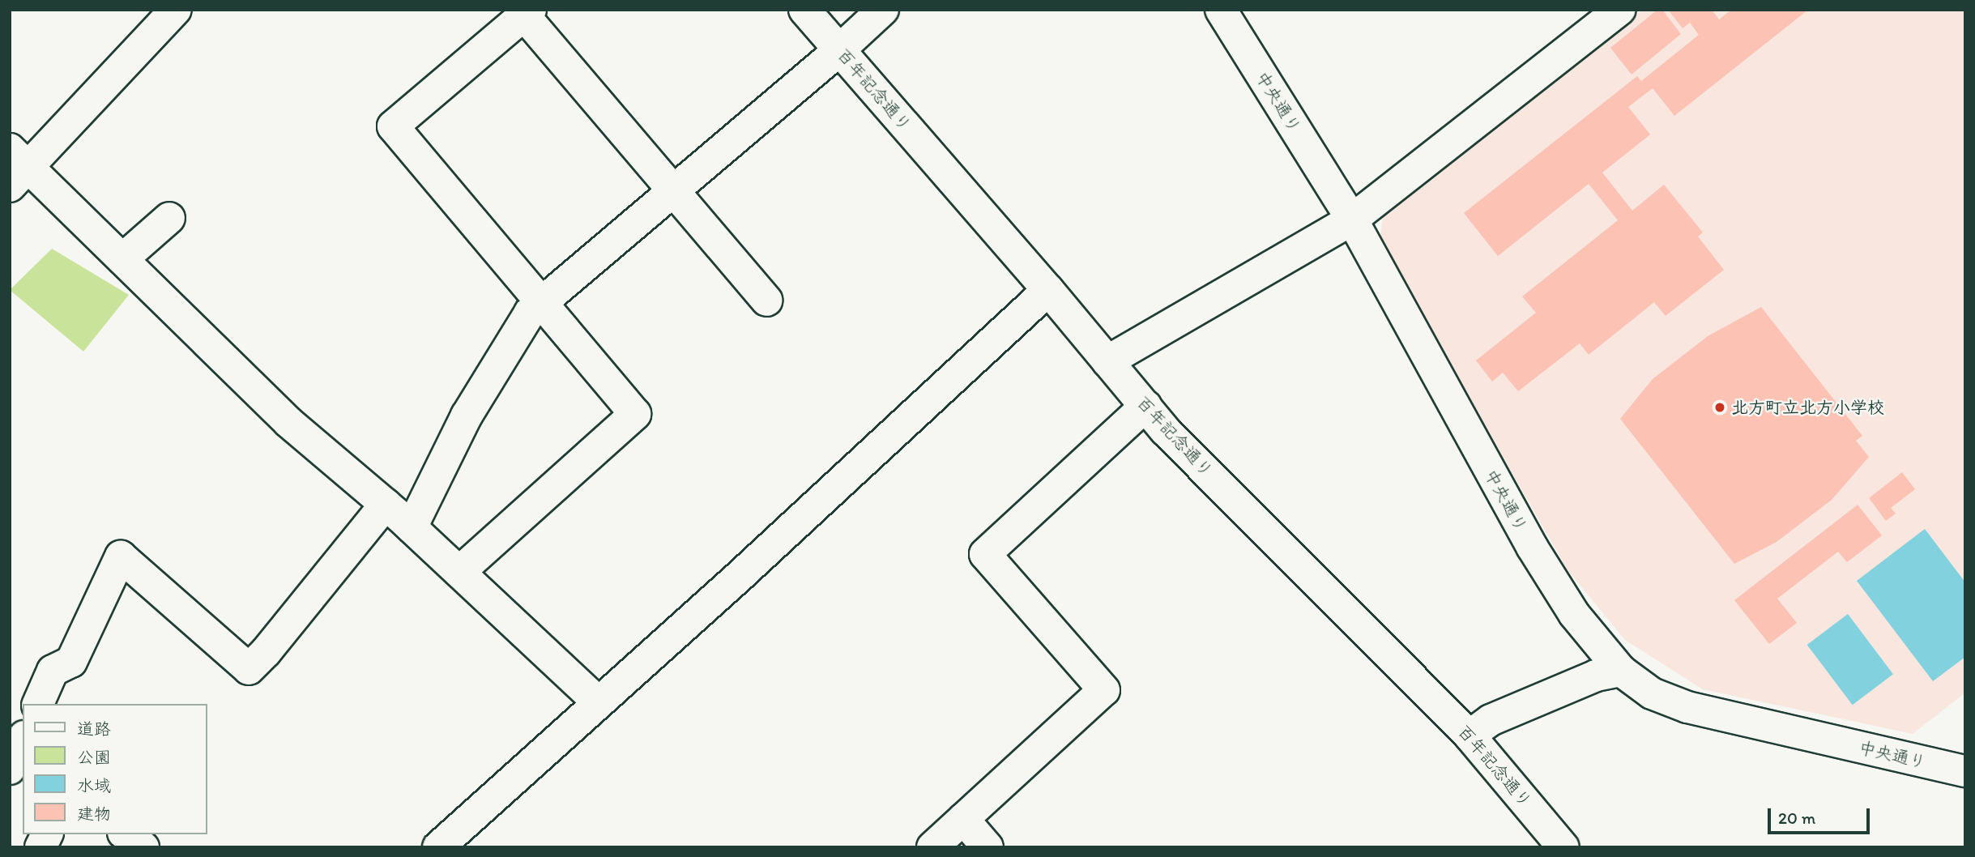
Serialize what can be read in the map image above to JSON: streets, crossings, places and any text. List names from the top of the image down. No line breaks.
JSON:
{"streets":{"street":["百年記念通り","中央通り"]},"places":["北方町立北方小学校"],"legend":["道路","公園","水域","建物"],"scale_bar":"20 m"}
